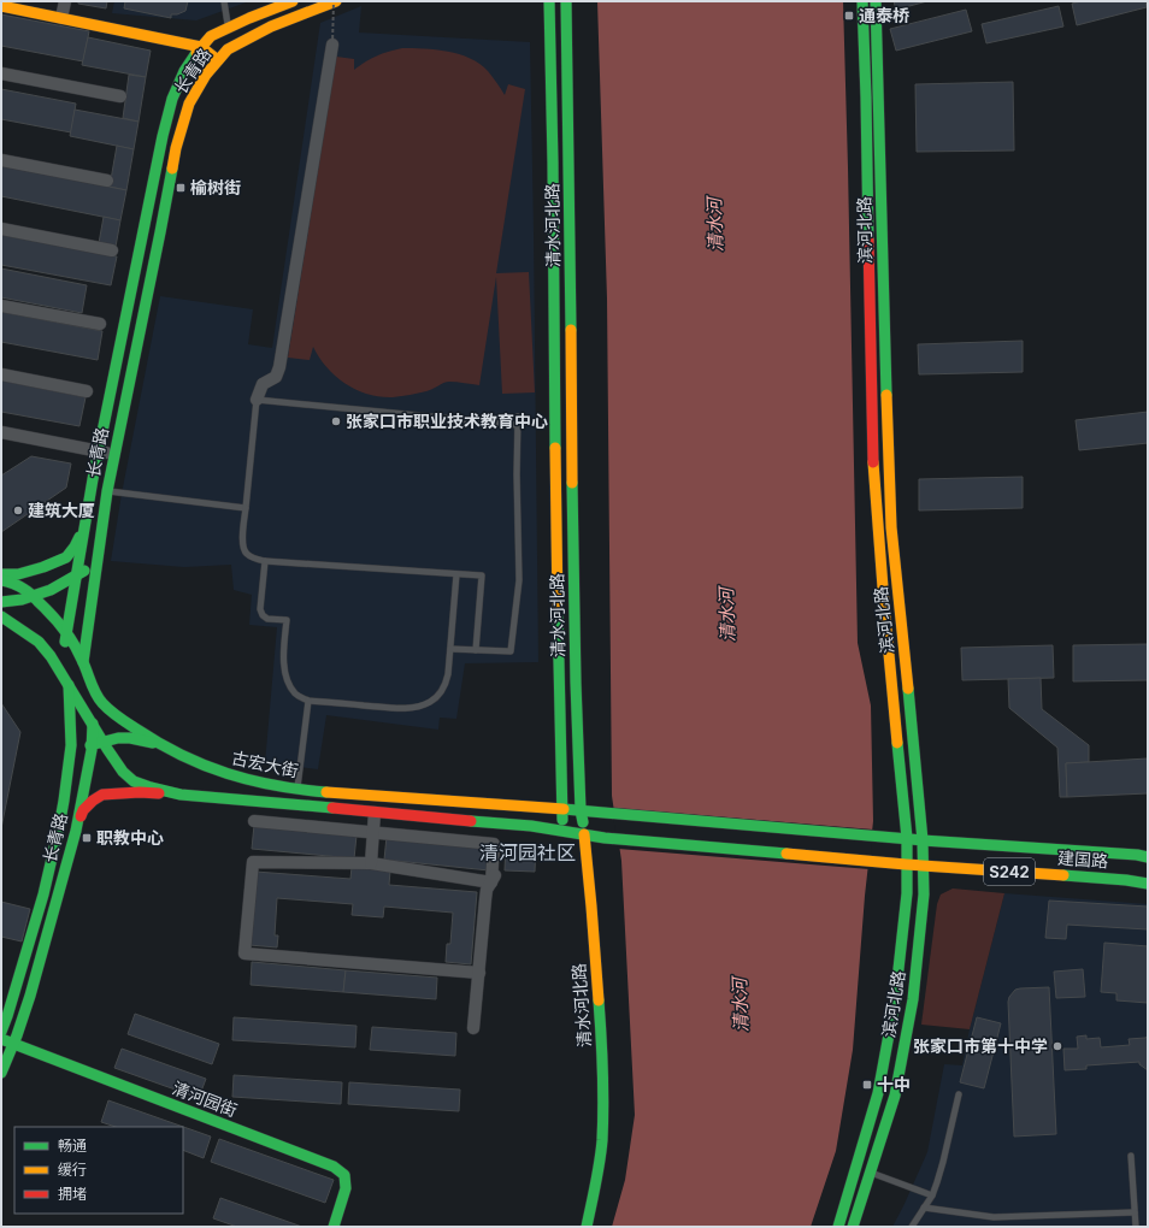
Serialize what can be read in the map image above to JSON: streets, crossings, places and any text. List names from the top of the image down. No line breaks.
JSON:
{"streets":{"main road":["长青路","清水河北路","滨河北路","古宏大街","建国路","S242","清河园街"]},"crossings":[["长青路","古宏大街"],["长青路","清河园街"],["清水河北路","古宏大街"],["滨河北路","建国路"],["古宏大街","建国路"]],"districts":["清河园社区"],"water":["清水河"],"places":{"transit":["通泰桥","榆树街","职教中心","十中"],"other":["张家口市职业技术教育中心","建筑大厦","张家口市第十中学"]},"legend":["畅通","缓行","拥堵"]}
